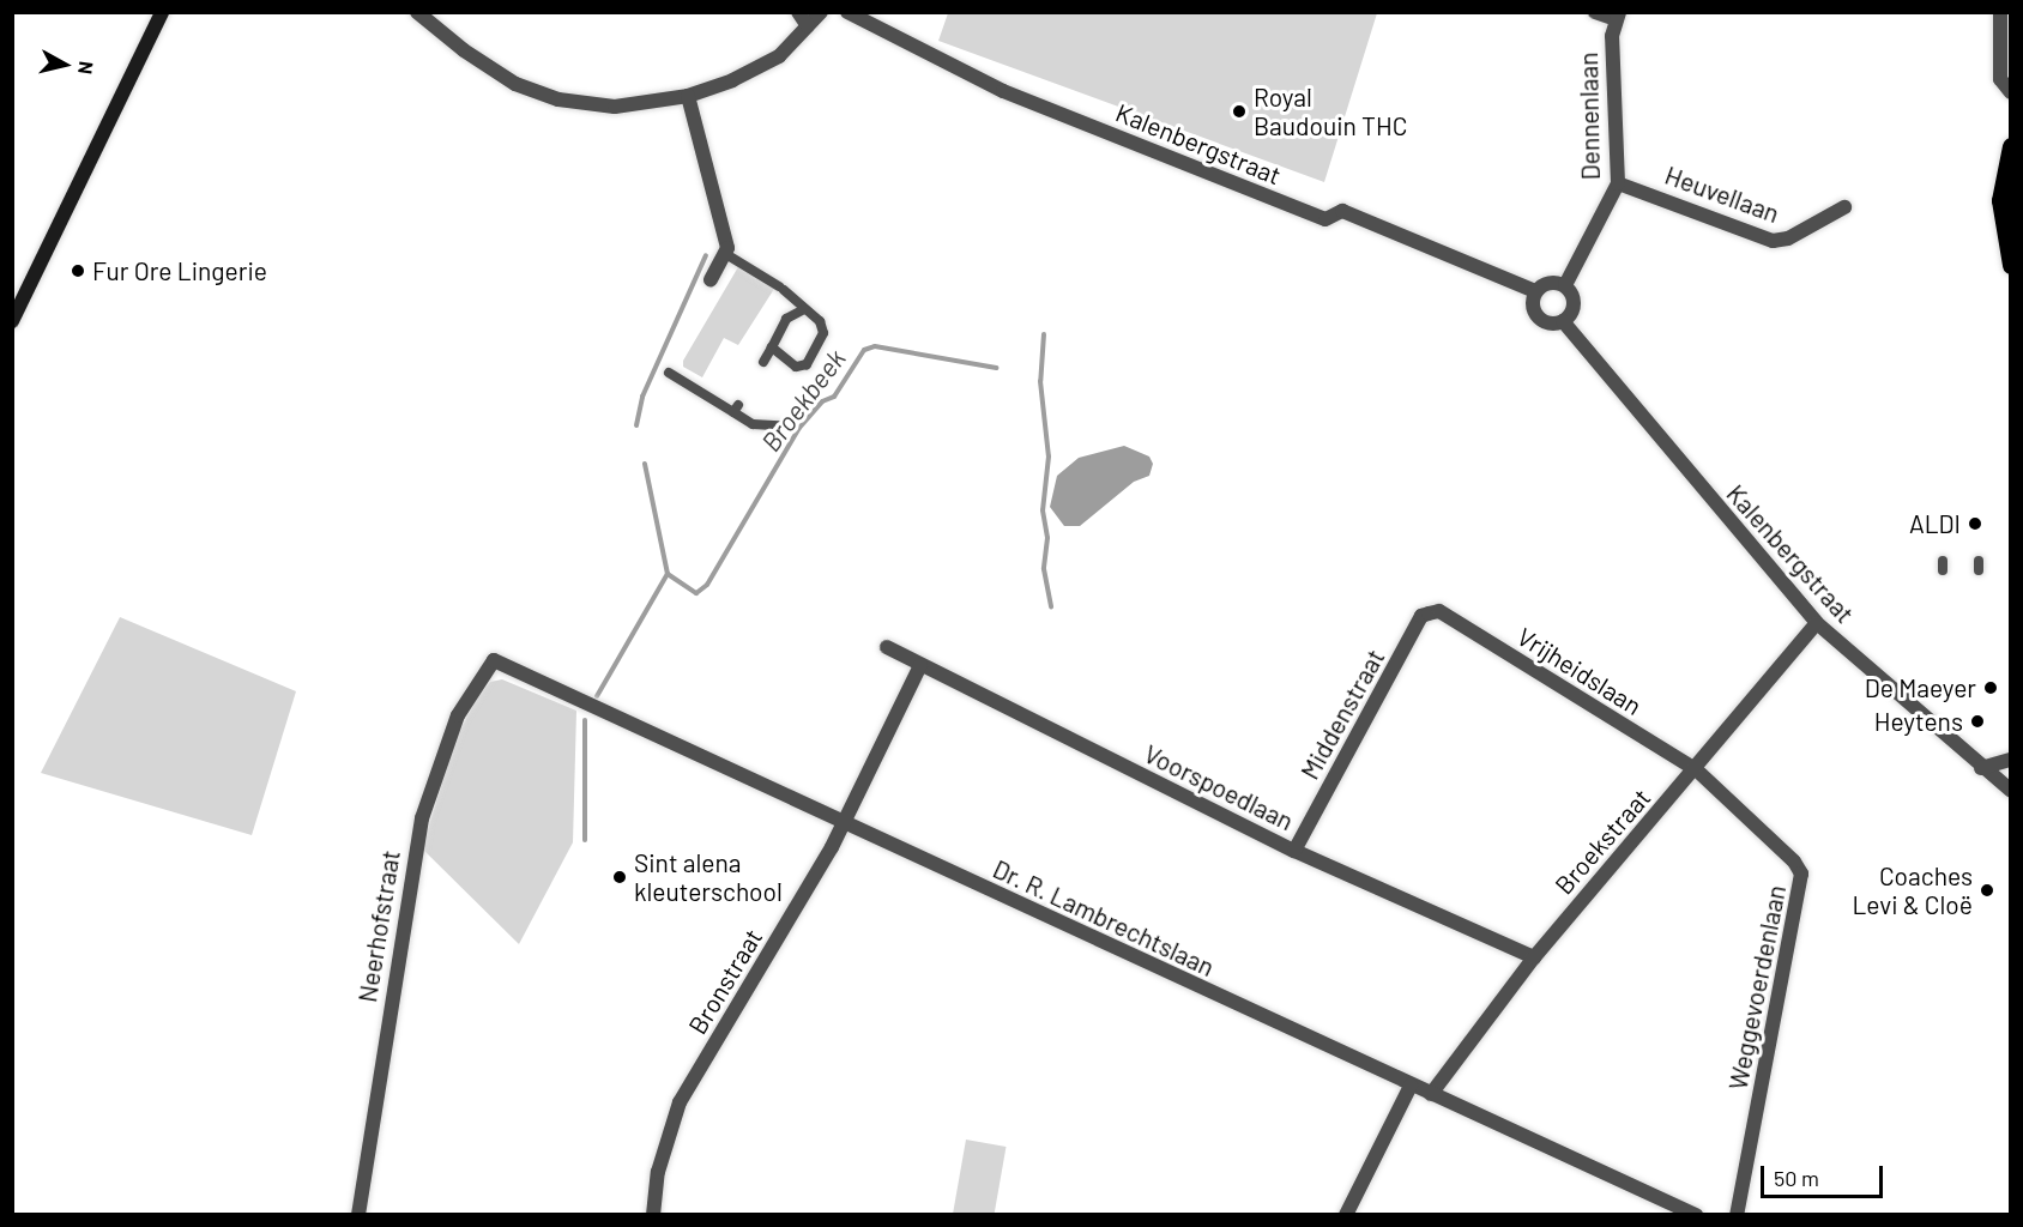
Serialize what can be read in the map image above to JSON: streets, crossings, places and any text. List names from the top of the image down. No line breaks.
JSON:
{"streets":{"street":["Dennenlaan","Kalenbergstraat","Heuvellaan","Vrijheidslaan","Middenstraat","Voorspoedlaan","Broekstraat","Dr. R. Lambrechtslaan","Neerhofstraat","Bronstraat","Weggevoerdenlaan"]},"crossings":[["Dennenlaan","Kalenbergstraat"],["Dennenlaan","Heuvellaan"],["Kalenbergstraat","Broekstraat"],["Vrijheidslaan","Middenstraat"],["Vrijheidslaan","Broekstraat"],["Vrijheidslaan","Weggevoerdenlaan"],["Middenstraat","Voorspoedlaan"],["Voorspoedlaan","Broekstraat"],["Voorspoedlaan","Bronstraat"],["Broekstraat","Dr. R. Lambrechtslaan"],["Broekstraat","Weggevoerdenlaan"],["Dr. R. Lambrechtslaan","Neerhofstraat"],["Dr. R. Lambrechtslaan","Bronstraat"]],"water":["Broekbeek"],"places":["Royal Baudouin THC","Fur Ore Lingerie","ALDI","De Maeyer","Heytens","Sint alena kleuterschool","Coaches Levi & Cloë"],"scale_bar":"50 m","north":"right"}
